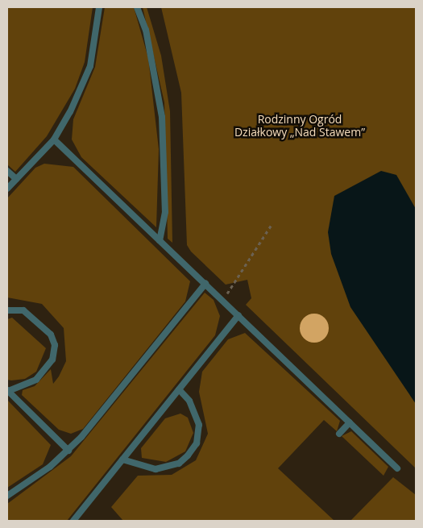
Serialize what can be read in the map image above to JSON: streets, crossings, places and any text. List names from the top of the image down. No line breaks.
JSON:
{"parks":["Rodzinny Ogród Działkowy „Nad Stawem”"]}
